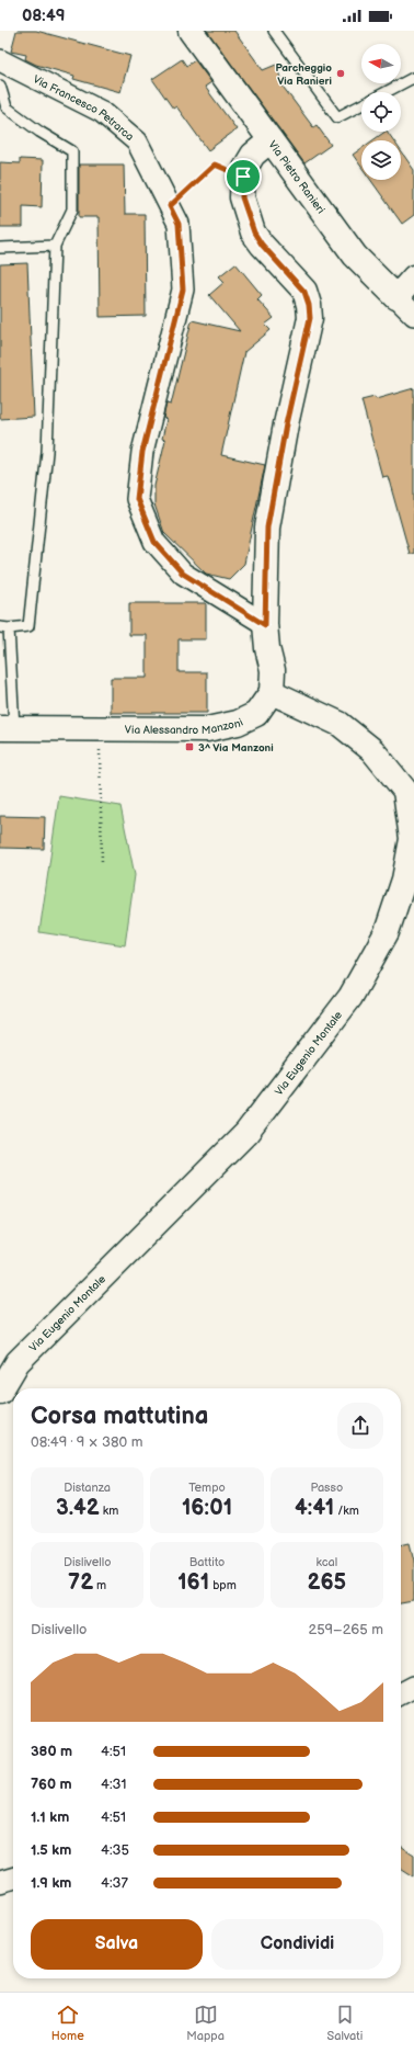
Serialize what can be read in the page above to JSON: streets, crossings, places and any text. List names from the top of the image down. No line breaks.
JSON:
{"streets":{"street":["Via Francesco Petrarca","Via Pietro Ranieri","Via Alessandro Manzoni","Via Eugenio Montale"]},"crossings":[["Via Alessandro Manzoni","Via Eugenio Montale"]],"places":{"other":["Parcheggio Via Ranieri"],"transit":["3^ Via Manzoni"]},"north":"left","page":{"status":"08:49","heading":["Corsa mattutina","08:49 · 9 × 380 m"],"stats":[["Distanza","3.42 km"],["Tempo","16:01"],["Passo","4:41 /km"],["Dislivello","72 m"],["Battito","161 bpm"],["kcal","265"]],"chart":["Dislivello","259–265 m"],"list":[{"name":"380 m","note":"4:51"},{"name":"760 m","note":"4:31"},{"name":"1.1 km","note":"4:51"},{"name":"1.5 km","note":"4:35"},{"name":"1.9 km","note":"4:37"}],"buttons":["Salva","Condividi"],"tabs":["Home","Mappa","Salvati"]}}
